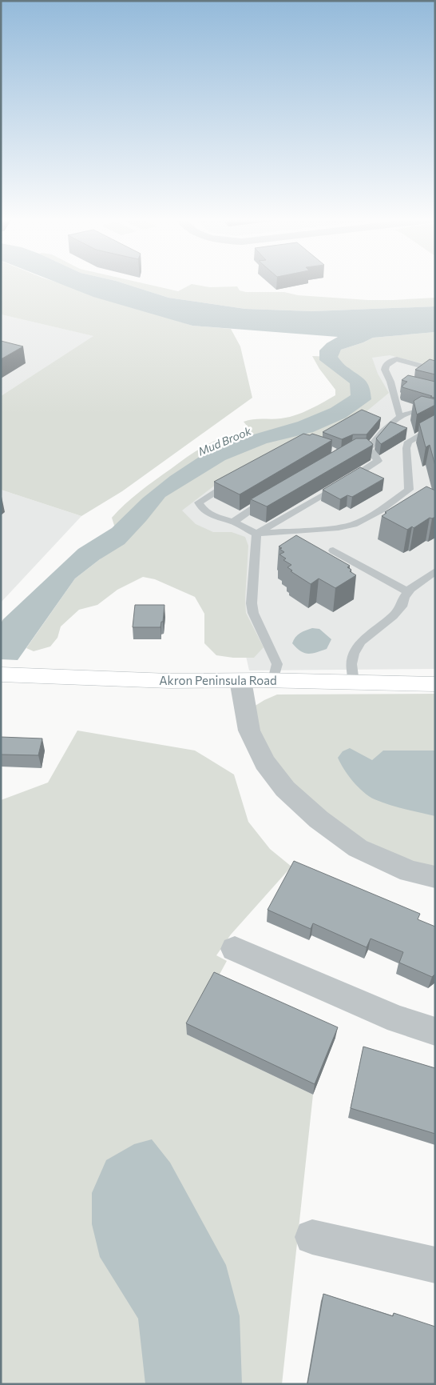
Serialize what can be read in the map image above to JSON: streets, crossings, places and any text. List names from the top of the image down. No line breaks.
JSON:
{"streets":{"street":["Akron Peninsula Road"]},"water":["Mud Brook"]}
